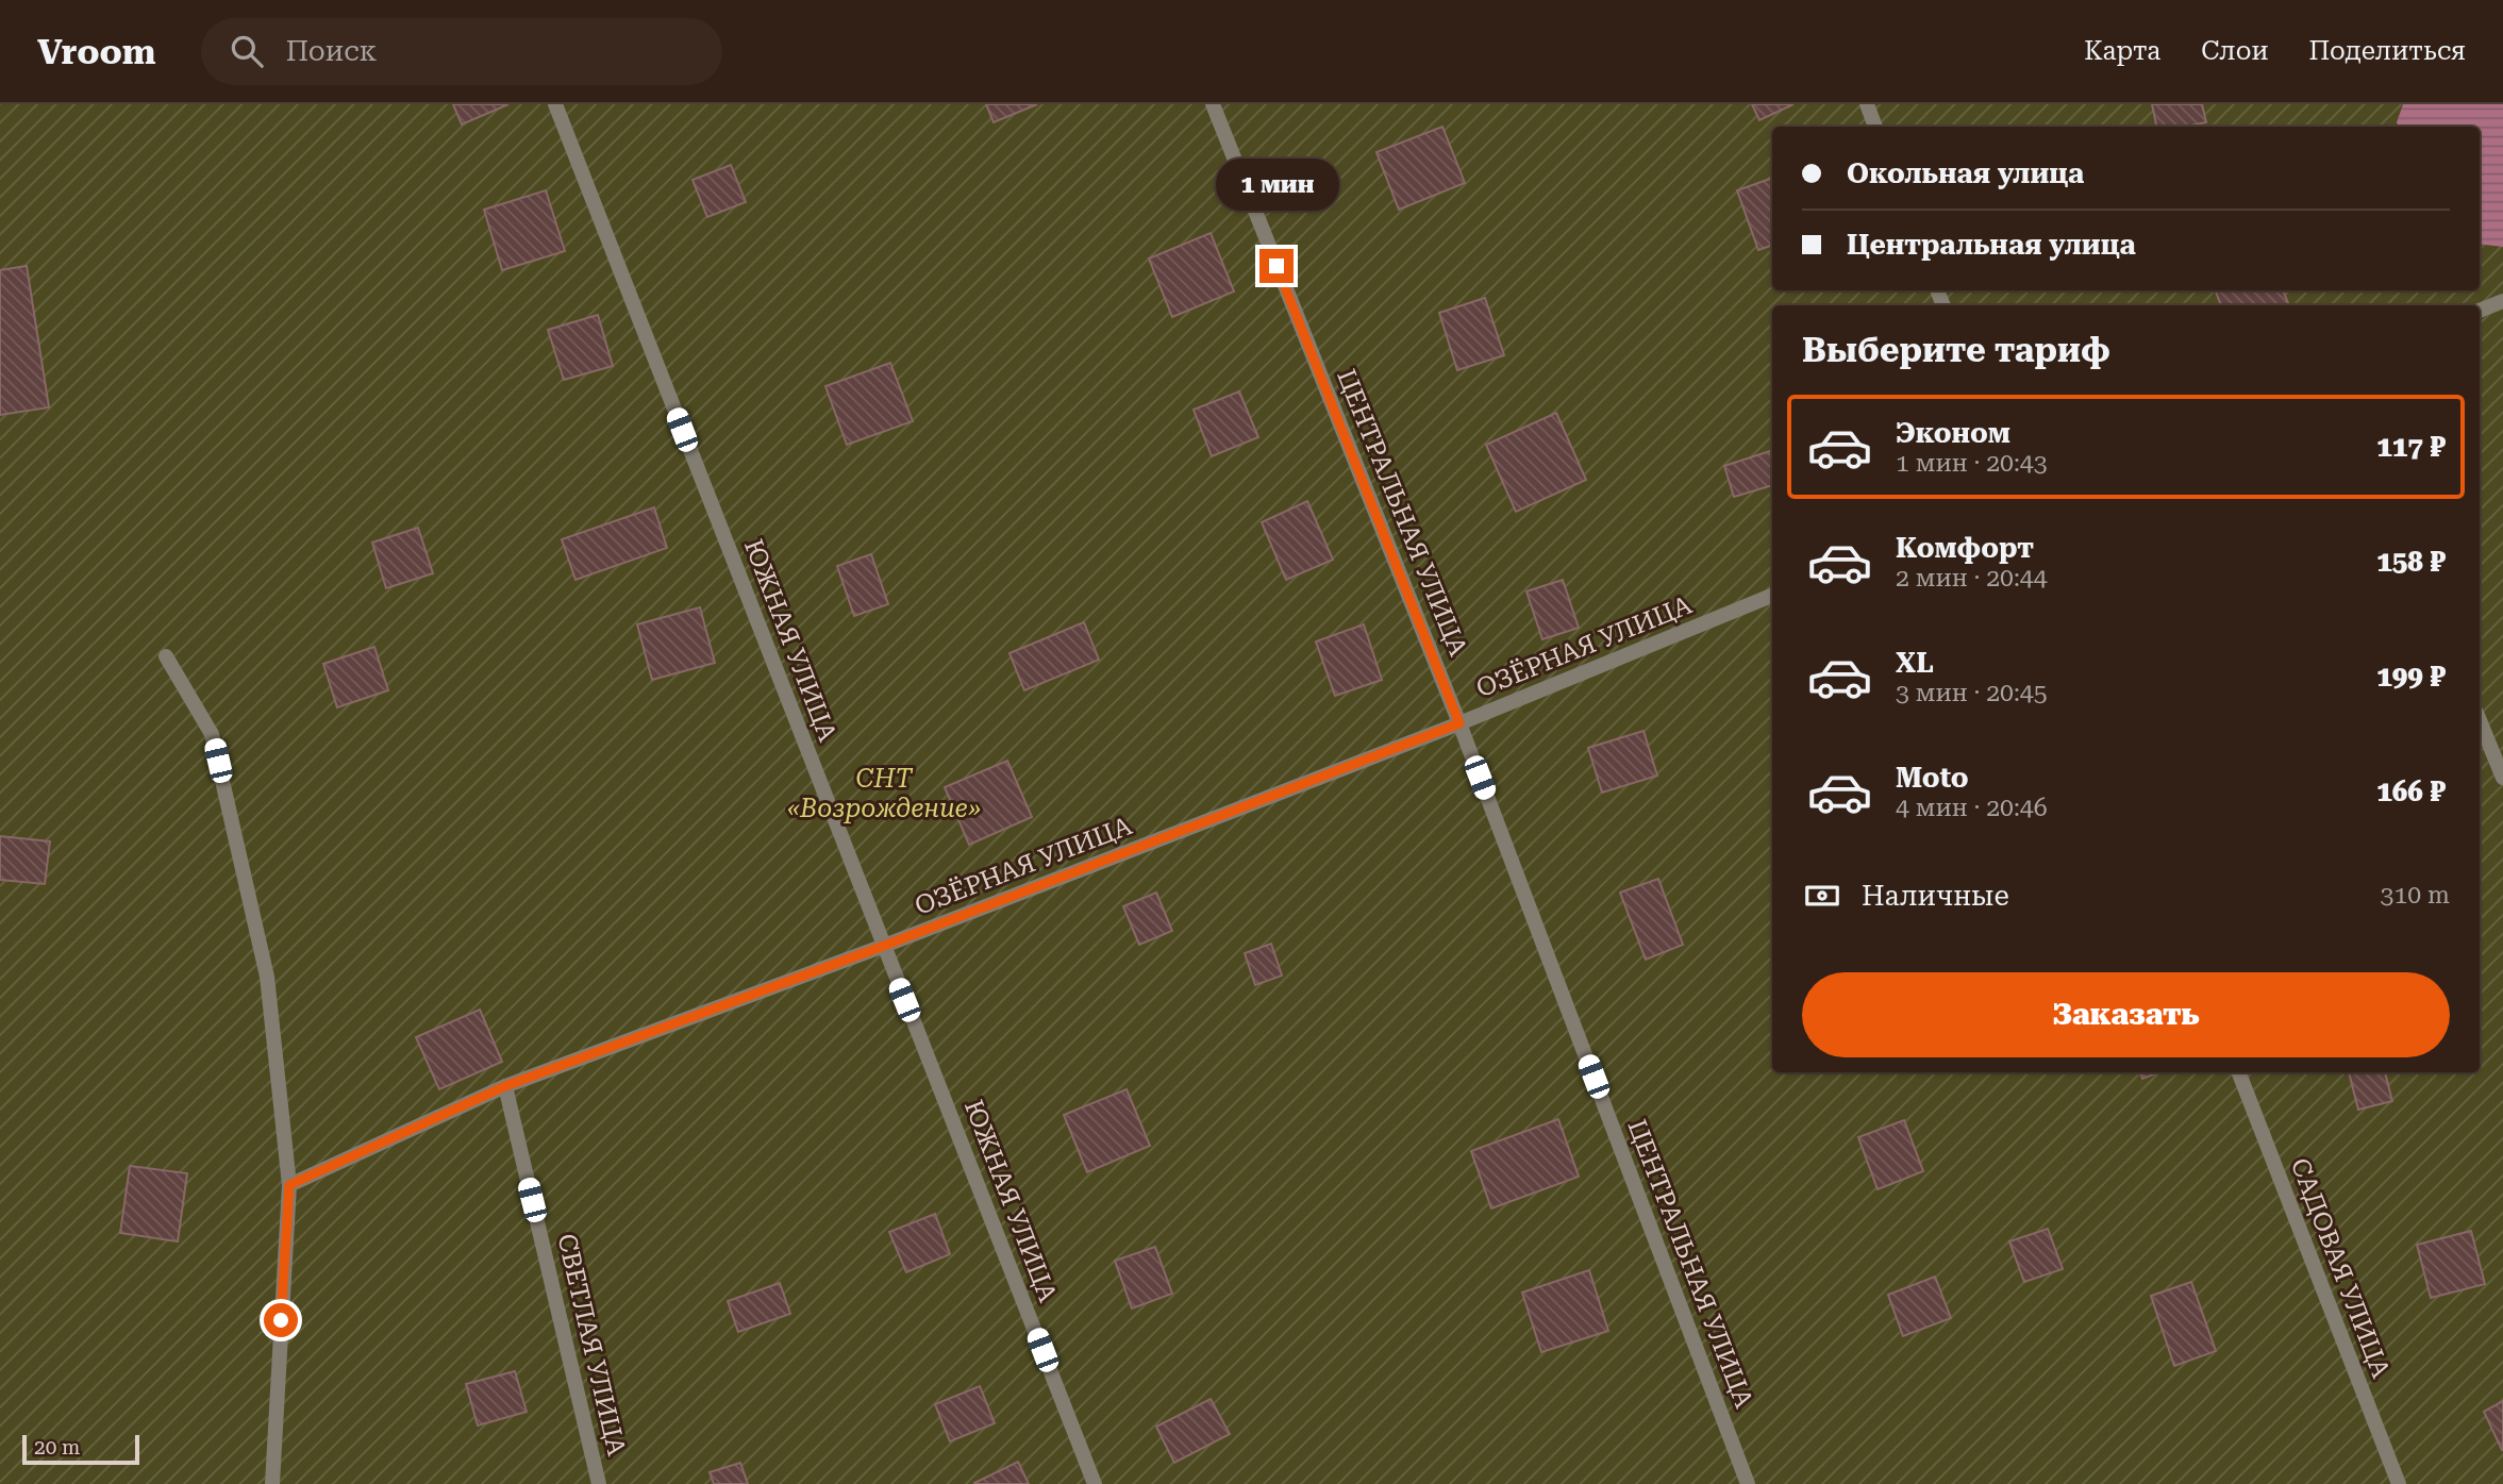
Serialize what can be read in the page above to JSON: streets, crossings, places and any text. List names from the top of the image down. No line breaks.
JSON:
{"streets":{"street":["ЦЕНТРАЛЬНАЯ УЛИЦА","ЮЖНАЯ УЛИЦА","ОЗЁРНАЯ УЛИЦА","САДОВАЯ УЛИЦА","СВЕТЛАЯ УЛИЦА"]},"crossings":[["ЦЕНТРАЛЬНАЯ УЛИЦА","ОЗЁРНАЯ УЛИЦА"],["ЮЖНАЯ УЛИЦА","ОЗЁРНАЯ УЛИЦА"],["ОЗЁРНАЯ УЛИЦА","СВЕТЛАЯ УЛИЦА"]],"parks":["СНТ «Возрождение»"],"scale_bar":"20 m","page":{"header":"Vroom","search":"Поиск","nav":["Карта","Слои","Поделиться"],"banner":["Окольная улица","Центральная улица"],"bubble":"1 мин","heading":"Выберите тариф","list":[{"name":"Эконом","note":"1 мин · 20:43","value":"117 ₽"},{"name":"Комфорт","note":"2 мин · 20:44","value":"158 ₽"},{"name":"XL","note":"3 мин · 20:45","value":"199 ₽"},{"name":"Moto","note":"4 мин · 20:46","value":"166 ₽"}],"pay":["Наличные","310 m"],"buttons":"Заказать","scale":"20 m"}}
